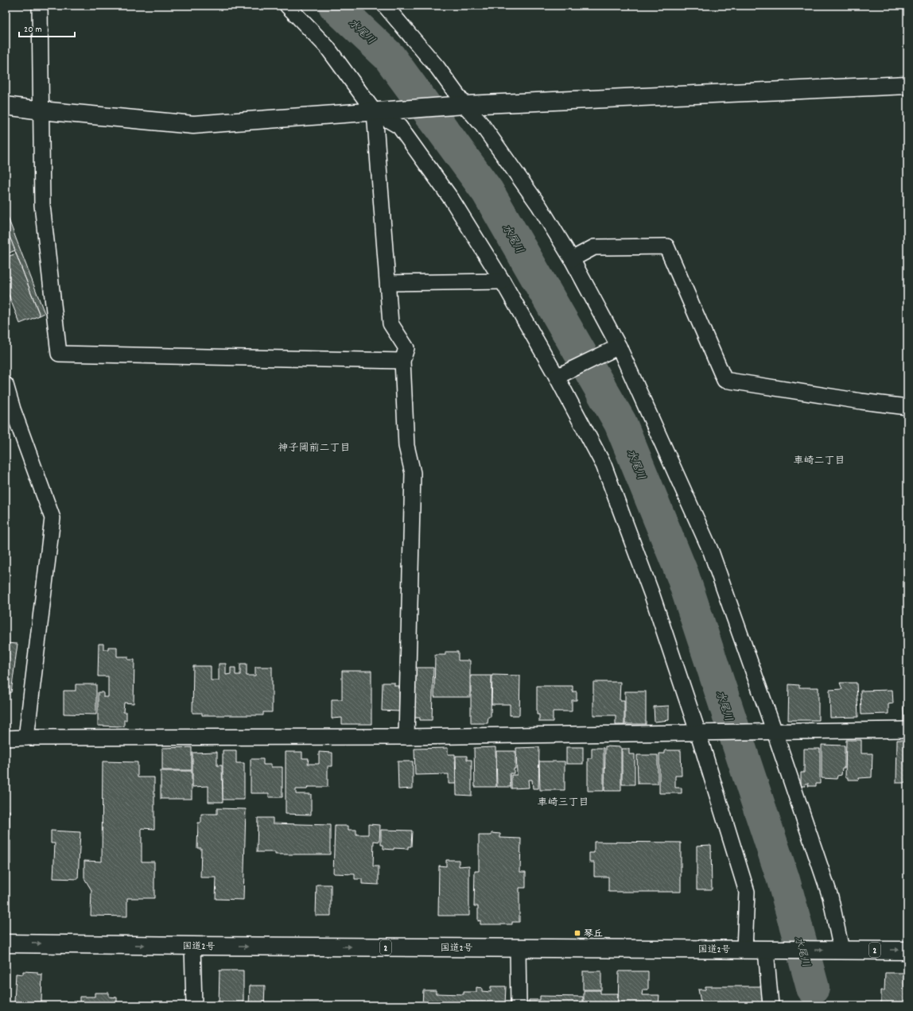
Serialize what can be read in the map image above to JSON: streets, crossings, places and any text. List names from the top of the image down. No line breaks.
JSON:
{"streets":{"main road":["国道2号","2"]},"one_way":["国道2号"],"districts":["神子岡前二丁目","車崎二丁目","車崎三丁目"],"water":["水尾川"],"places":{"transit":["琴丘"]},"scale_bar":"20 m"}
